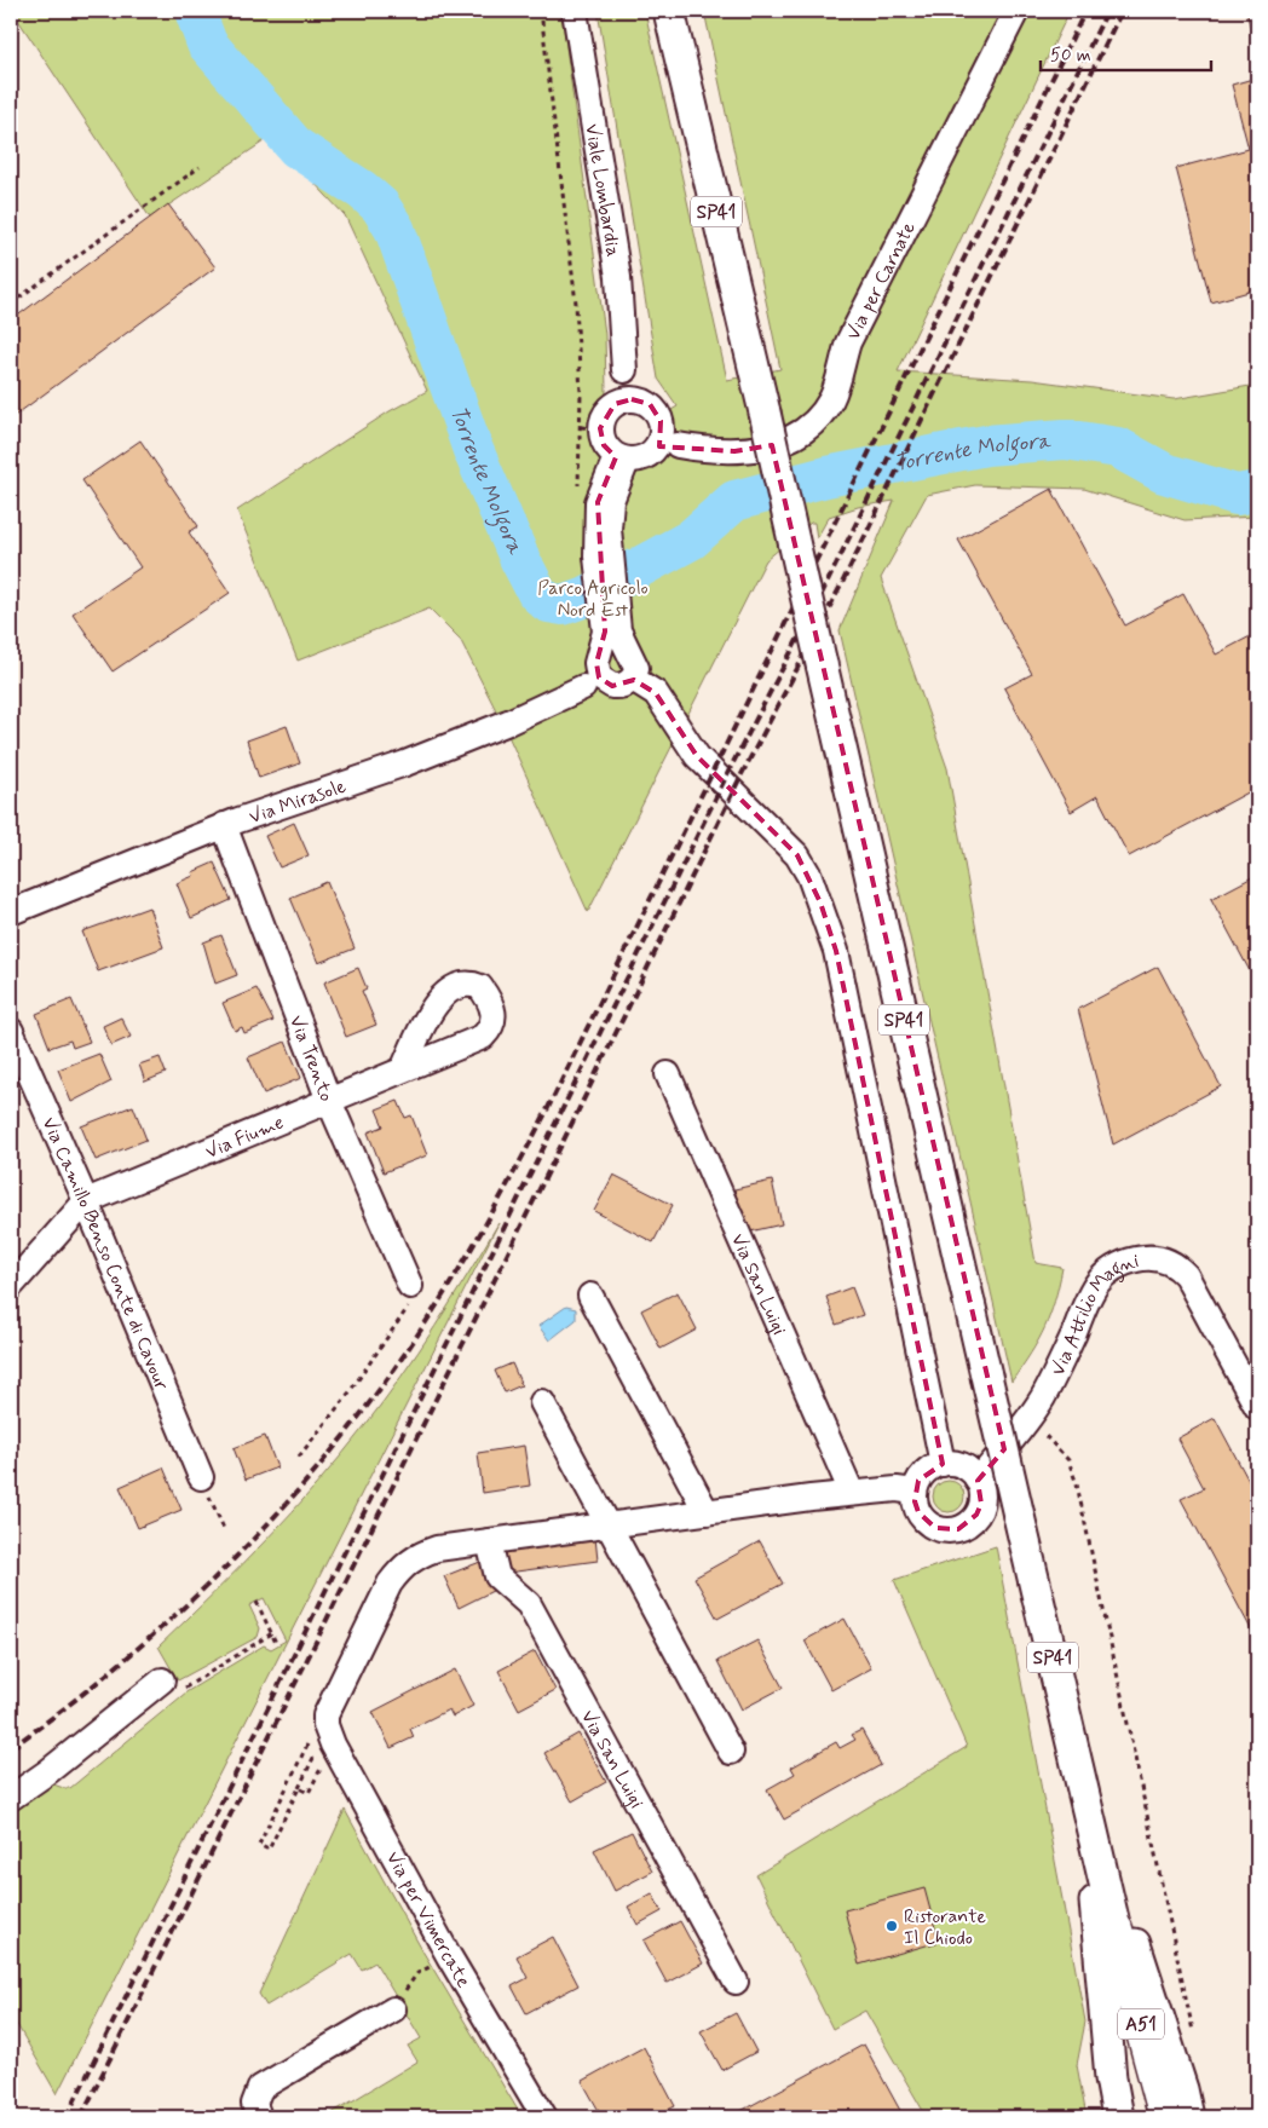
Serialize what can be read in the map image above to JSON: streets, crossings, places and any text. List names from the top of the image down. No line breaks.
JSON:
{"streets":{"highway":["A51"],"main road":["SP41"],"street":["Viale Lombardia","Via per Carnate","Via Mirasole","Via Trento","Via Fiume","Via Camillo Benso Conte di Cavour","Via San Luigi","Via Attilio Magni","Via per Vimercate"]},"crossings":[["Viale Lombardia","Via per Carnate"],["SP41","A51"],["Via Mirasole","Via Trento"],["Via Trento","Via Fiume"],["Via Fiume","Via Camillo Benso Conte di Cavour"],["Via San Luigi","Via per Vimercate"]],"water":["Torrente Molgora"],"parks":["Parco Agricolo Nord Est"],"places":["Ristorante Il Chiodo"],"scale_bar":"50 m"}
